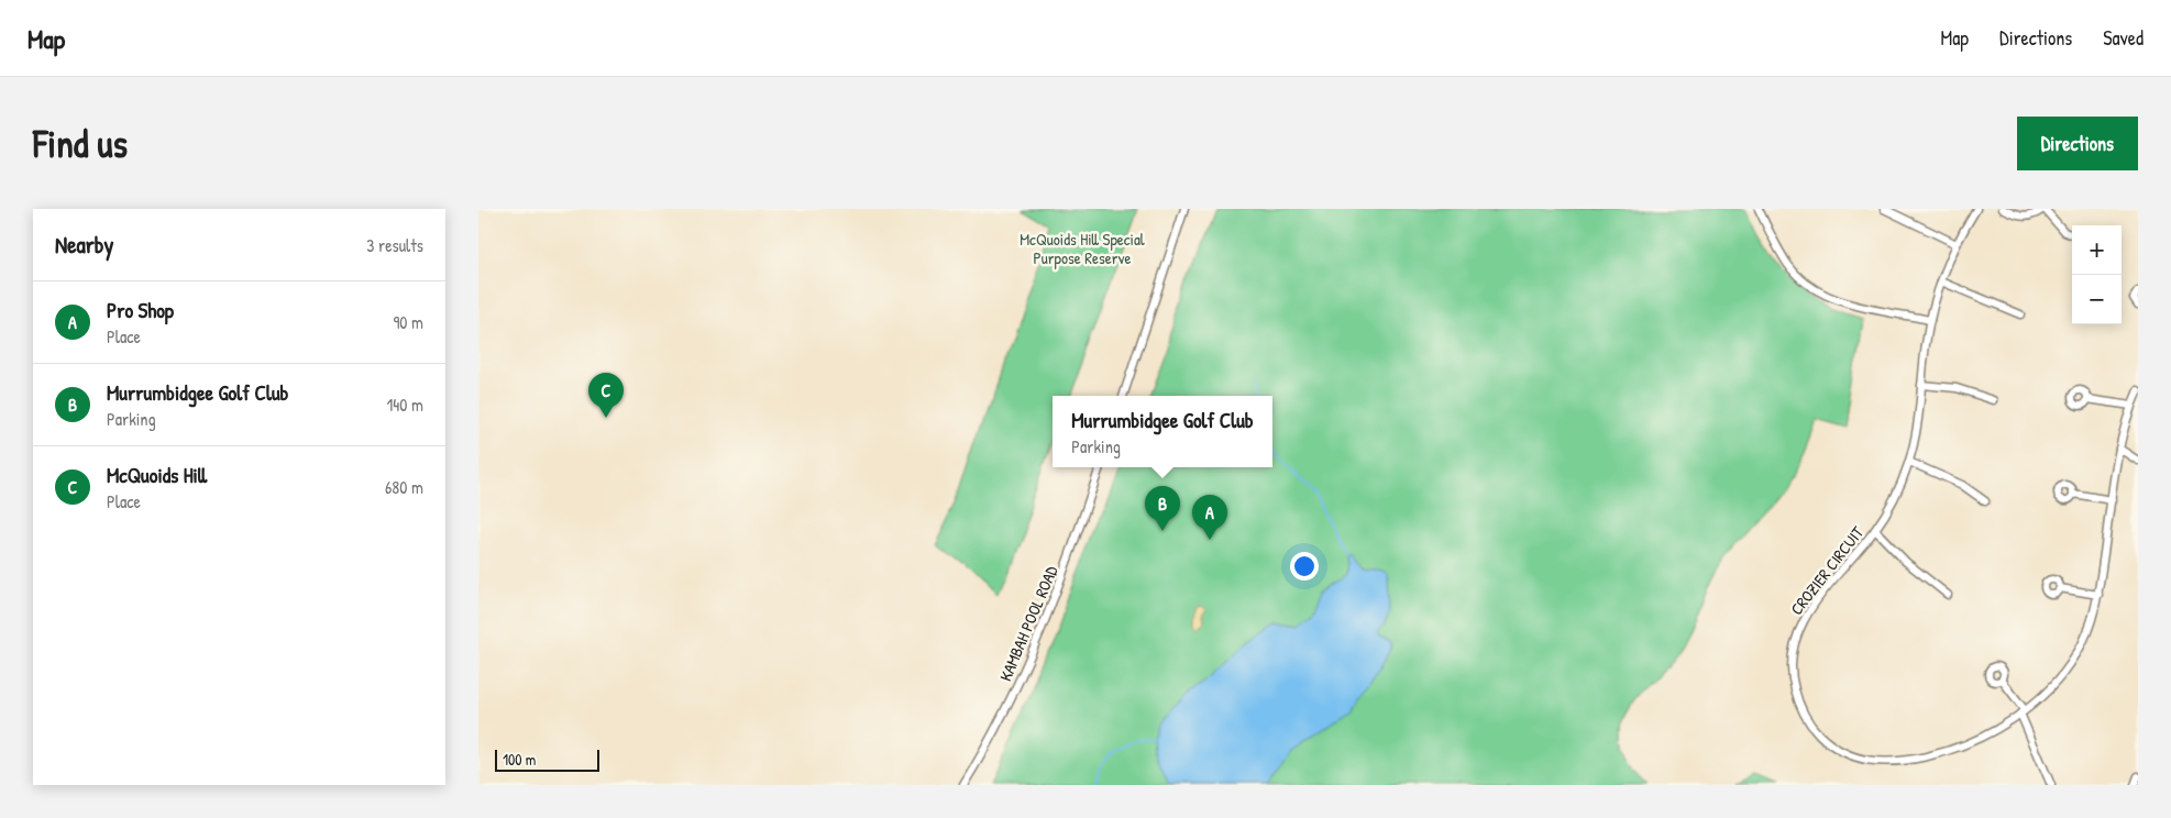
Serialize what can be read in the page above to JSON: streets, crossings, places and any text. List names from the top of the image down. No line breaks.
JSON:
{"streets":{"street":["CROZIER CIRCUIT","KAMBAH POOL ROAD"]},"parks":["McQuoids Hill Special Purpose Reserve"],"scale_bar":"100 m","page":{"header":"Map","nav":["Map","Directions","Saved"],"buttons":"Directions","title":"Find us","heading":["Nearby","3 results"],"map_buttons":["+","−"],"list":[{"mark":"A","name":"Pro Shop","note":"Place","value":"90 m"},{"mark":"B","name":"Murrumbidgee Golf Club","note":"Parking","value":"140 m"},{"mark":"C","name":"McQuoids Hill","note":"Place","value":"680 m"}],"pins":["C","B","A"],"popup":["Murrumbidgee Golf Club","Parking"],"scale":"100 m"}}
